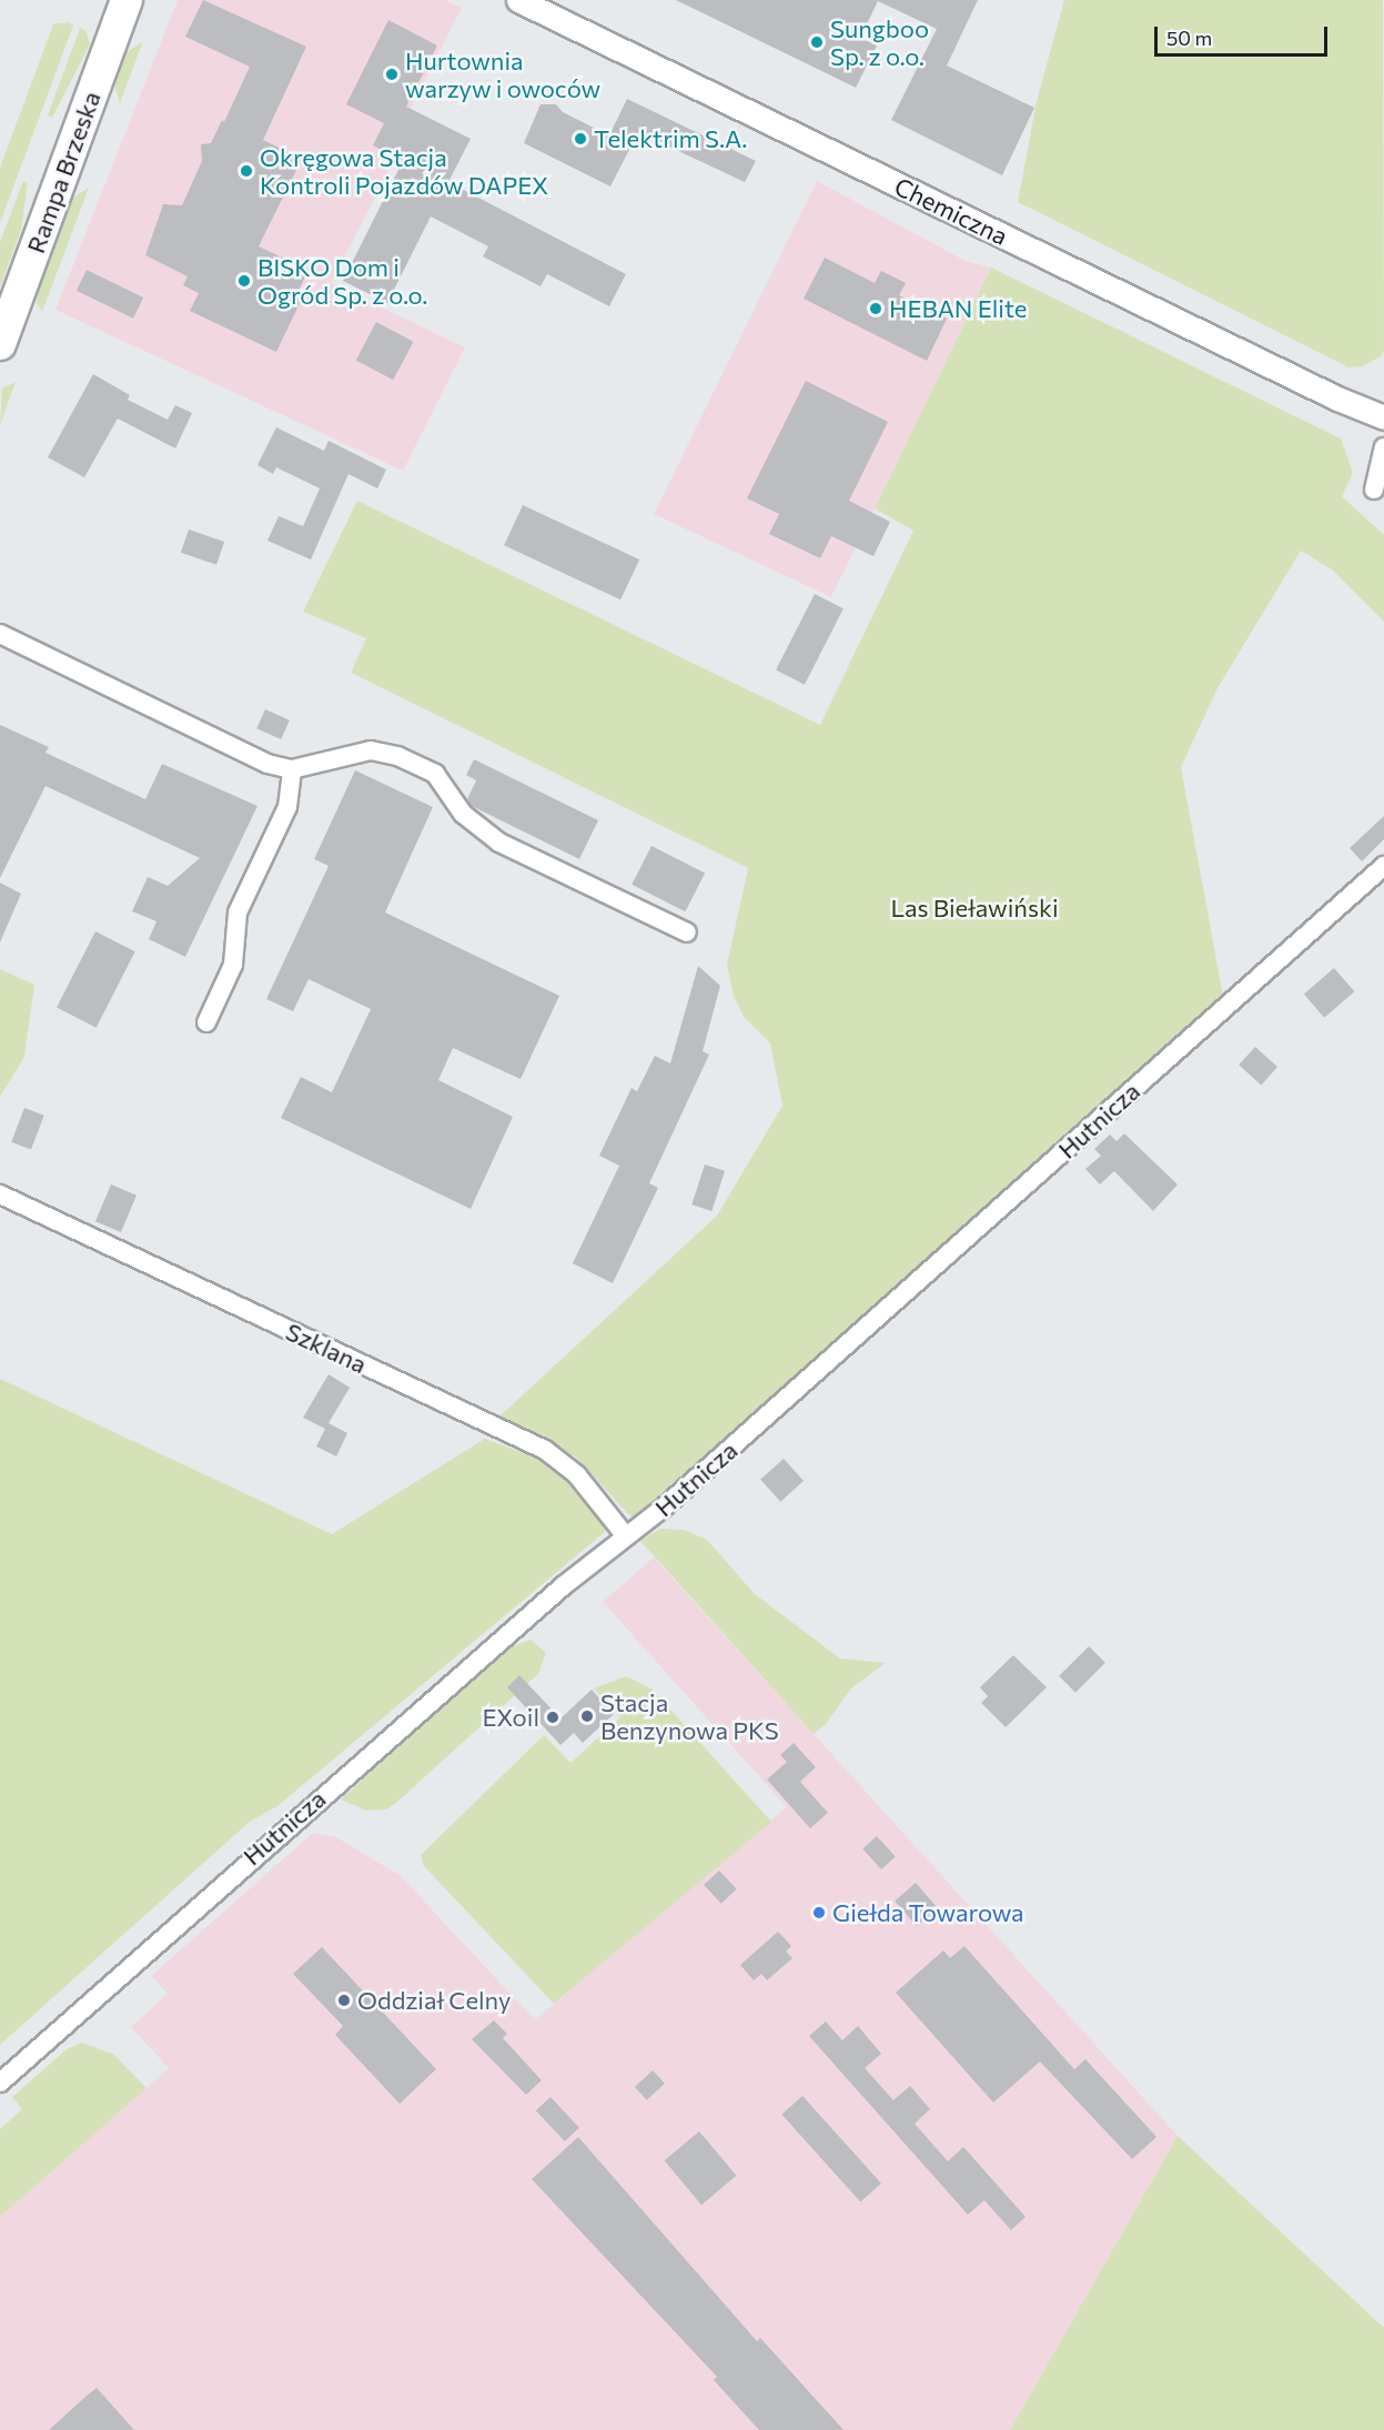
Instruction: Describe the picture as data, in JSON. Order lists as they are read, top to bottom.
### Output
{
  "streets": {
    "highway": ["Rampa Brzeska"],
    "street": ["Chemiczna", "Hutnicza", "Szklana"]
  },
  "crossings": [
    ["Hutnicza", "Szklana"]
  ],
  "parks": ["Las Bieławiński"],
  "places": [
    "Sungboo Sp. z o.o.",
    "Hurtownia warzyw i owoców",
    "Telektrim S.A.",
    "Okręgowa Stacja Kontroli Pojazdów DAPEX",
    "BISKO Dom i Ogród Sp. z o.o.",
    "HEBAN Elite",
    "Stacja Benzynowa PKS",
    "EXoil",
    "Giełda Towarowa",
    "Oddział Celny"
  ],
  "scale_bar": "50 m"
}
